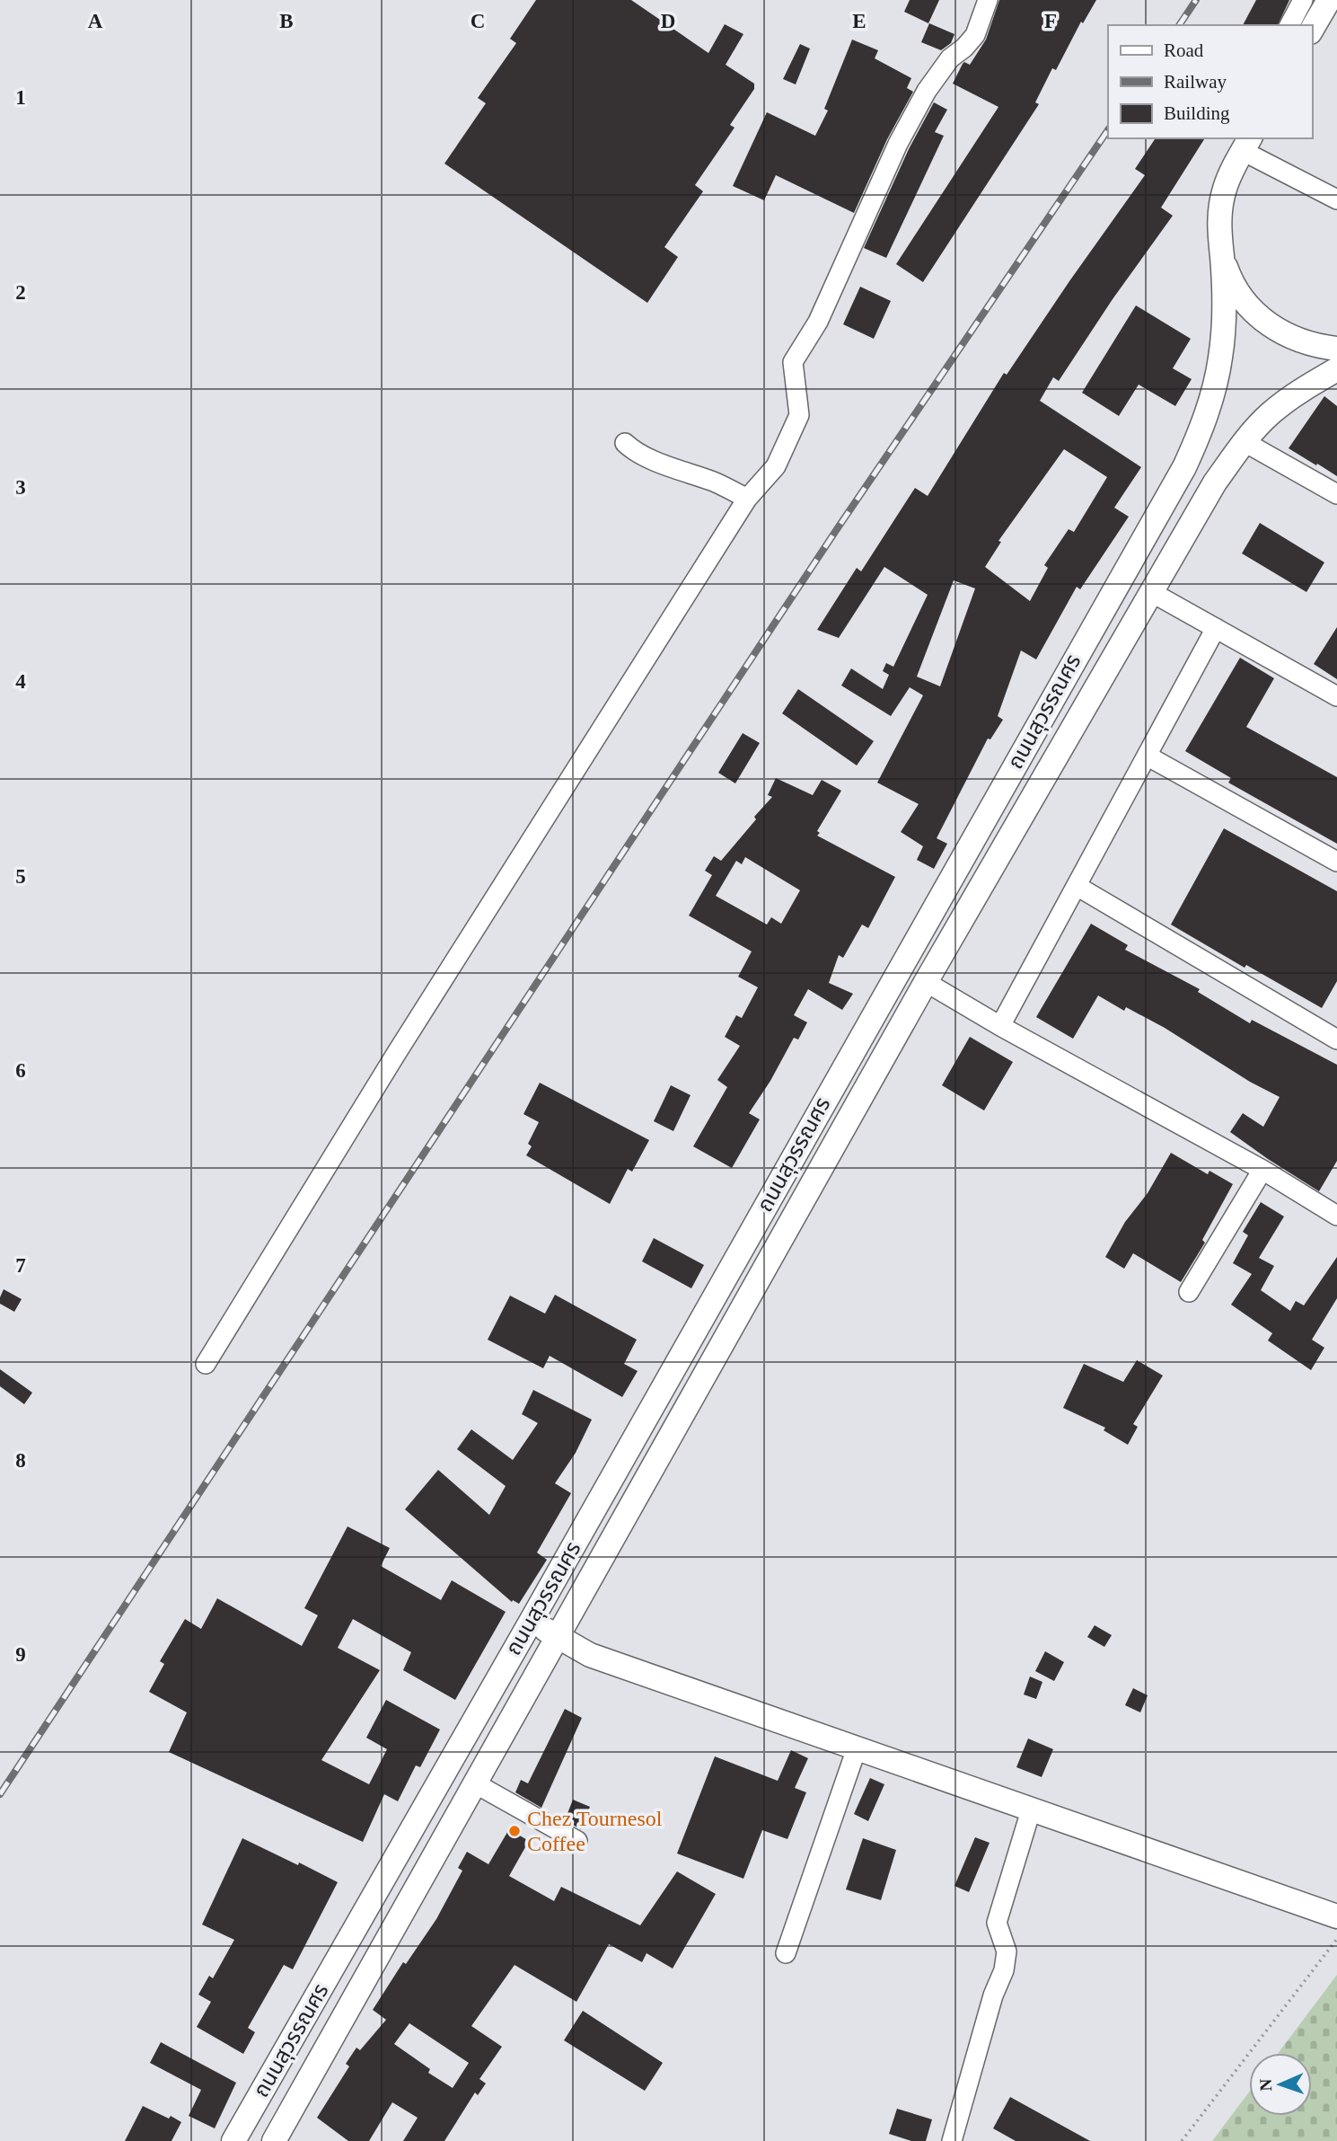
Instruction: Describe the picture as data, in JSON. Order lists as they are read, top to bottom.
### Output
{
  "streets": {
    "main road": ["ถนนสุวรรณศร"]
  },
  "places": ["Chez Tournesol Coffee"],
  "legend": ["Road", "Railway", "Building"],
  "north": "left",
  "grid": {
    "columns": [
      "A",
      "B",
      "C",
      "D",
      "E",
      "F"
    ],
    "rows": [
      "1",
      "2",
      "3",
      "4",
      "5",
      "6",
      "7",
      "8",
      "9"
    ]
  }
}
